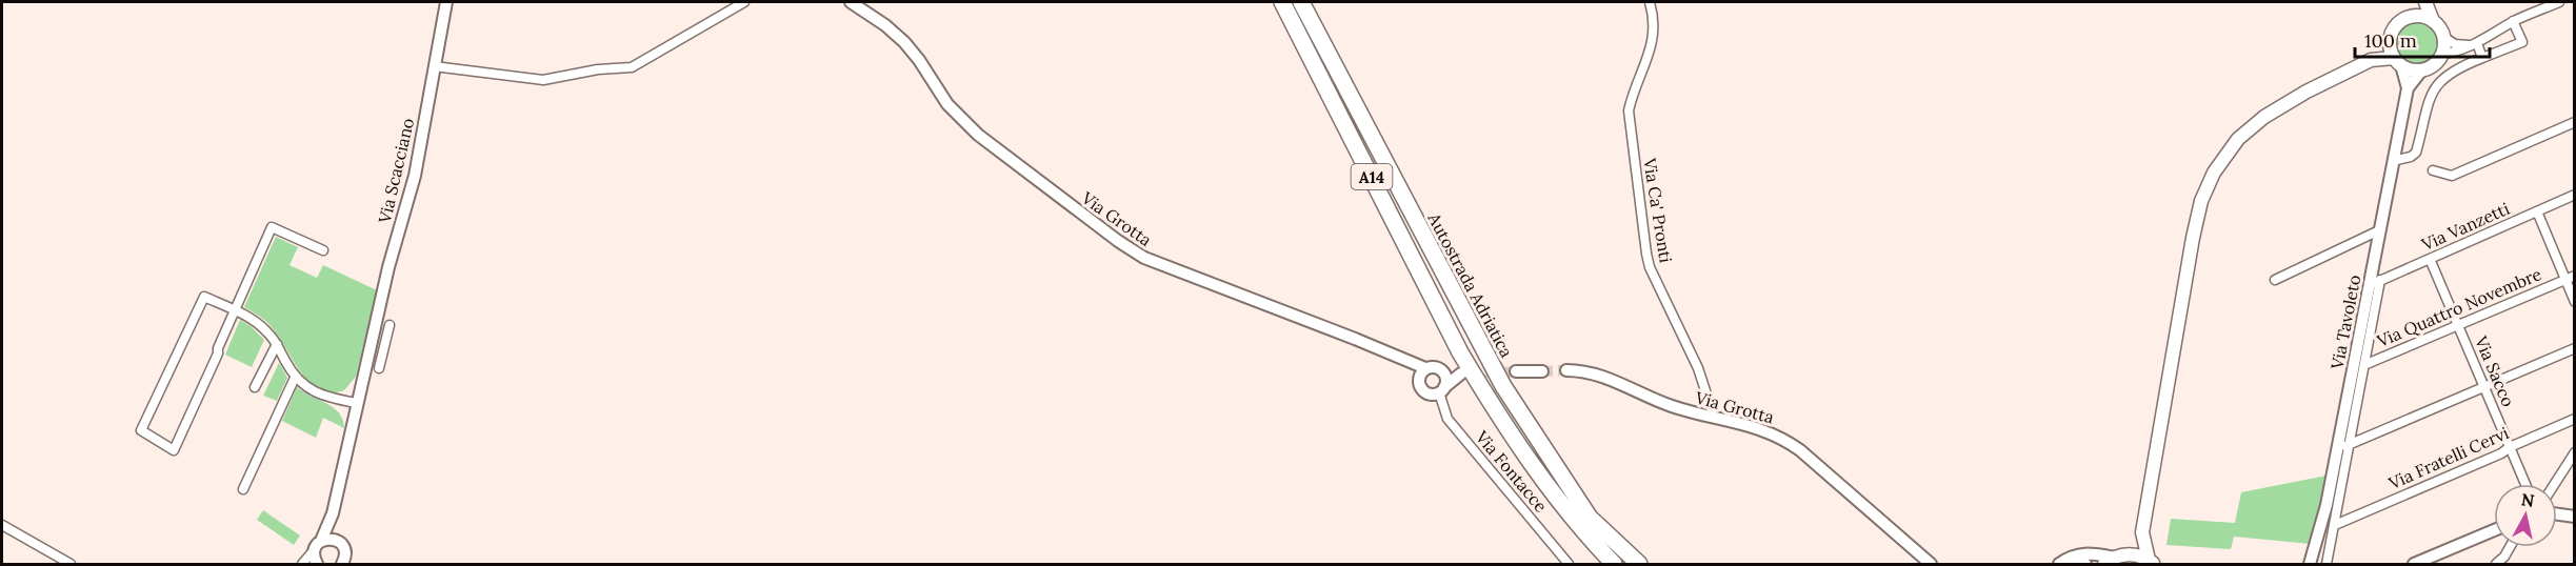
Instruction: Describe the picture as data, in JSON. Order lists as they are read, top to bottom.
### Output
{
  "streets": {
    "highway": ["A14", "Autostrada Adriatica"],
    "street": [
      "Via Scacciano",
      "Via Ca' Pronti",
      "Via Grotta",
      "Via Vanzetti",
      "Via Quattro Novembre",
      "Via Tavoleto",
      "Via Sacco",
      "Via Fratelli Cervi",
      "Via Fontacce"
    ]
  },
  "crossings": [
    ["Via Ca' Pronti", "Via Grotta"],
    ["Via Grotta", "Via Fontacce"],
    ["Via Vanzetti", "Via Quattro Novembre"],
    ["Via Vanzetti", "Via Tavoleto"],
    ["Via Vanzetti", "Via Sacco"],
    ["Via Quattro Novembre", "Via Tavoleto"],
    ["Via Quattro Novembre", "Via Sacco"],
    ["Via Tavoleto", "Via Fratelli Cervi"],
    ["Via Sacco", "Via Fratelli Cervi"]
  ],
  "scale_bar": "100 m",
  "north": "top"
}
